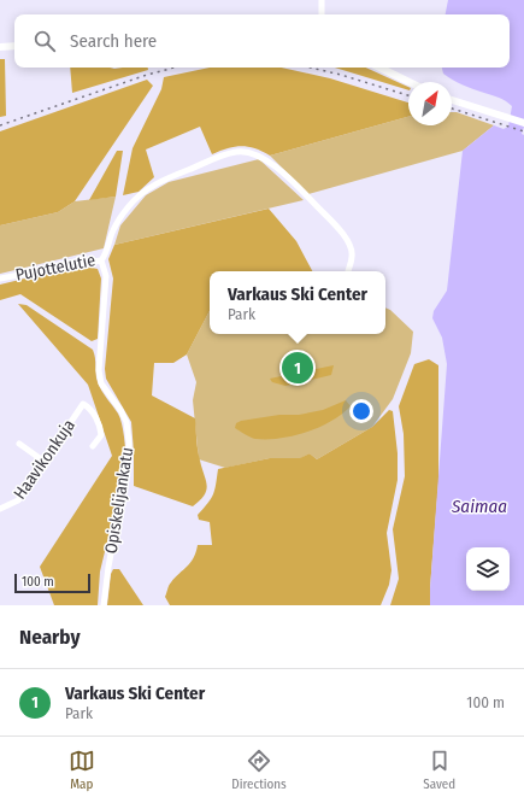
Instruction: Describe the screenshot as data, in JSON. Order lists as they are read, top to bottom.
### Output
{
  "streets": {
    "street": ["Pujottelutie", "Haavikonkuja", "Opiskelijankatu"]
  },
  "crossings": [
    ["Pujottelutie", "Opiskelijankatu"]
  ],
  "water": ["Saimaa"],
  "scale_bar": "100 m",
  "north": "top right",
  "page": {
    "search": "Search here",
    "popup": ["Varkaus Ski Center", "Park"],
    "pins": "1",
    "scale": "100 m",
    "heading": "Nearby",
    "list": [
      {
        "mark": "1",
        "name": "Varkaus Ski Center",
        "note": "Park",
        "value": "100 m"
      }
    ],
    "nav": ["Map", "Directions", "Saved"]
  }
}
